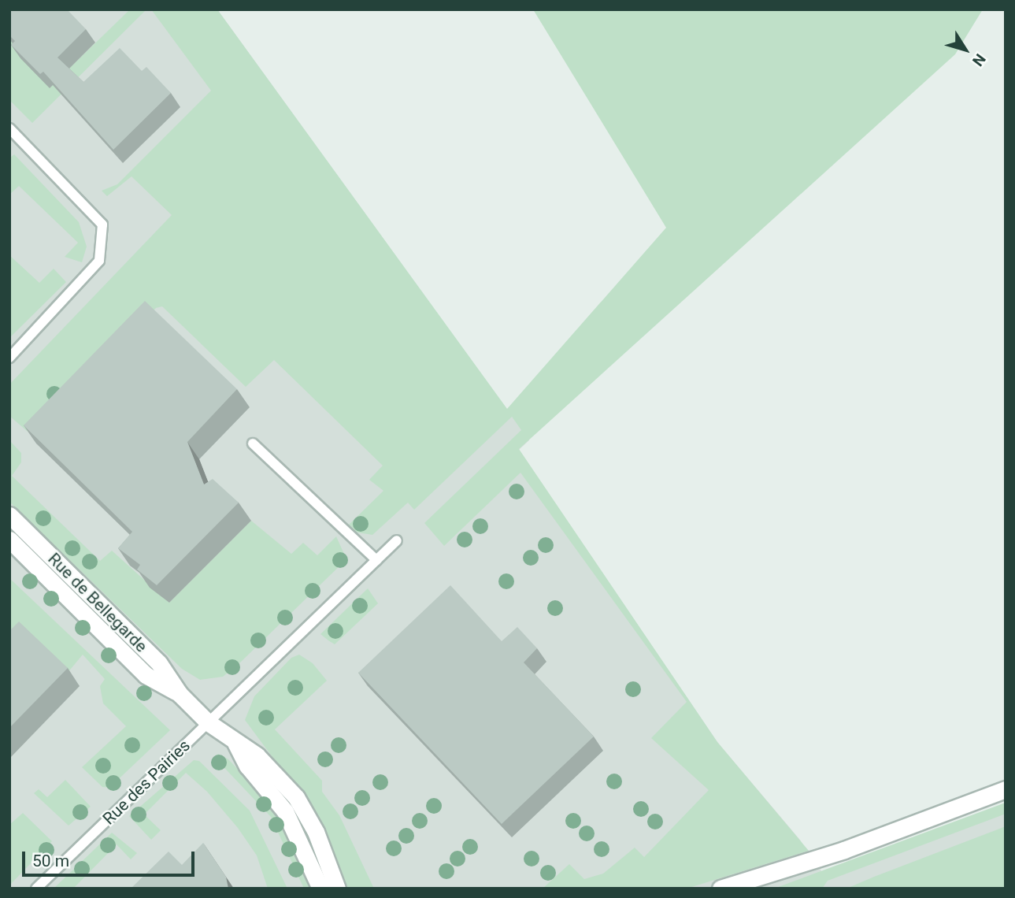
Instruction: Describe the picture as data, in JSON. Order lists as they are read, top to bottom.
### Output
{
  "streets": {
    "street": ["Rue de Bellegarde"],
    "lane": ["Rue des Pairies"]
  },
  "crossings": [
    ["Rue de Bellegarde", "Rue des Pairies"]
  ],
  "scale_bar": "50 m",
  "north": "bottom right"
}
